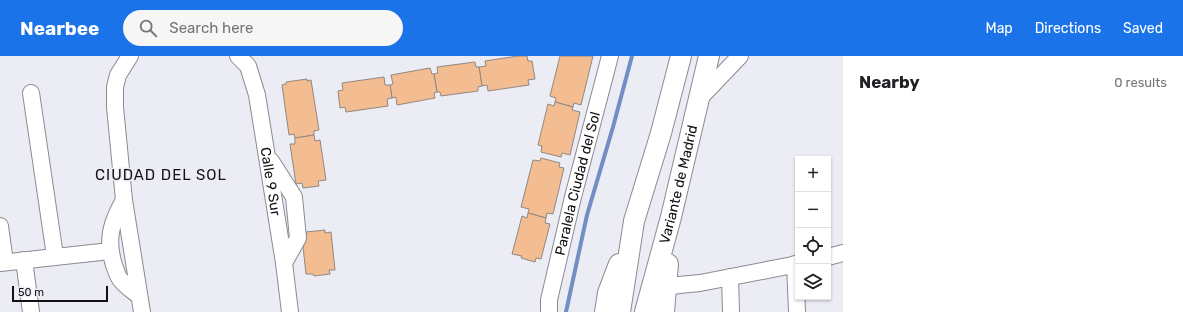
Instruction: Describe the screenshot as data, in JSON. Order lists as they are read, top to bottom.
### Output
{
  "streets": {
    "main road": ["Variante de Madrid"],
    "street": ["Calle 9 Sur", "Paralela Ciudad del Sol"]
  },
  "districts": ["CIUDAD DEL SOL"],
  "scale_bar": "50 m",
  "page": {
    "header": "Nearbee",
    "search": "Search here",
    "nav": ["Map", "Directions", "Saved"],
    "heading": ["Nearby", "0 results"],
    "map_buttons": ["+", "−"],
    "scale": "50 m"
  }
}
